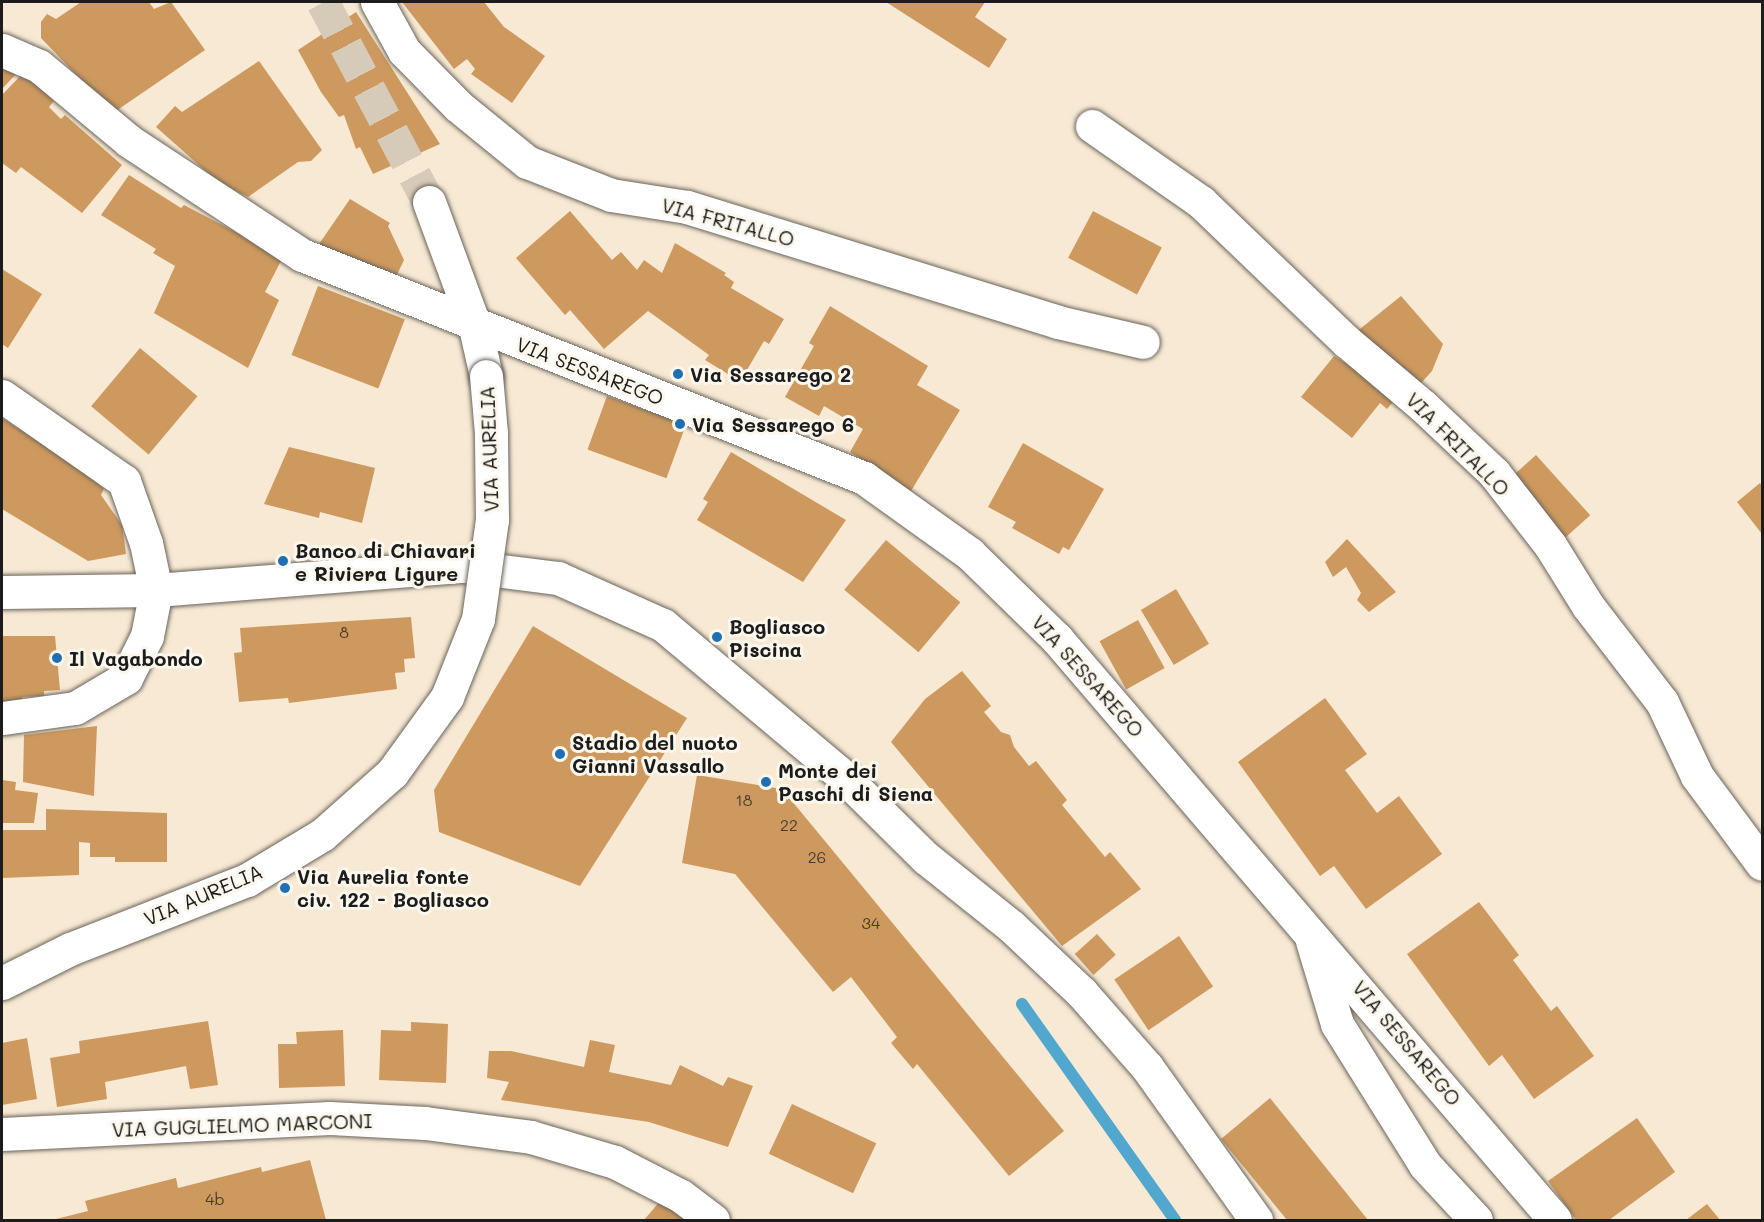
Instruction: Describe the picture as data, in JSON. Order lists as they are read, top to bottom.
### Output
{
  "streets": {
    "street": [
      "VIA FRITALLO",
      "VIA SESSAREGO",
      "VIA AURELIA",
      "VIA GUGLIELMO MARCONI"
    ]
  },
  "crossings": [
    ["VIA SESSAREGO", "VIA AURELIA"]
  ],
  "places": [
    "Via Sessarego 2",
    "Via Sessarego 6",
    "Banco di Chiavari e Riviera Ligure",
    "Bogliasco Piscina",
    "Il Vagabondo",
    "Stadio del nuoto Gianni Vassallo",
    "Monte dei Paschi di Siena",
    "Via Aurelia fonte civ. 122 - Bogliasco"
  ],
  "house_numbers": [
    "8",
    "18",
    "22",
    "26",
    "34",
    "4b"
  ]
}
